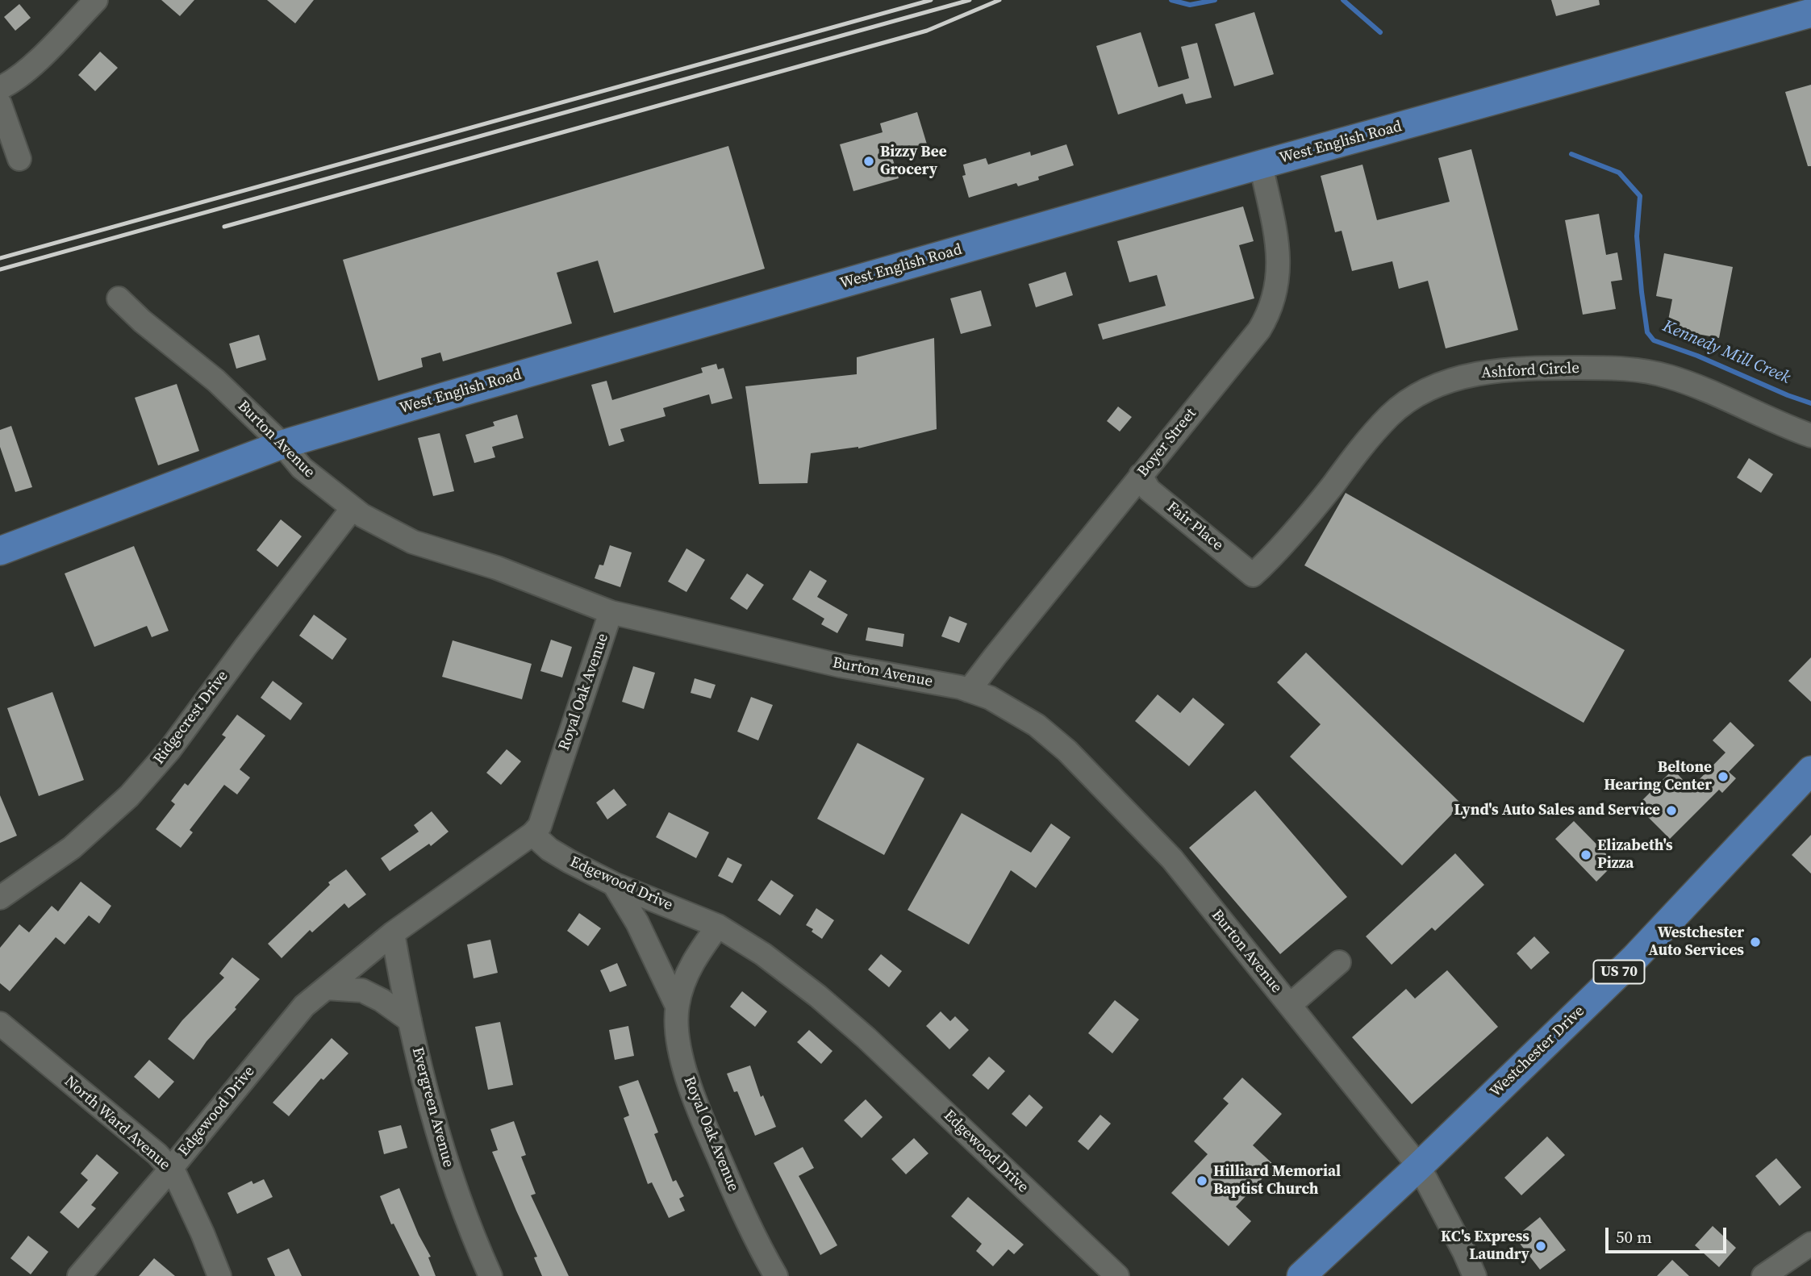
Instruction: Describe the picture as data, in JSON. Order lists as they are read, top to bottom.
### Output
{
  "streets": {
    "main road": ["West English Road", "US 70", "Westchester Drive"],
    "street": [
      "Ashford Circle",
      "Burton Avenue",
      "Boyer Street",
      "Fair Place",
      "Royal Oak Avenue",
      "Ridgecrest Drive",
      "Edgewood Drive",
      "Evergreen Avenue",
      "North Ward Avenue"
    ]
  },
  "crossings": [
    ["West English Road", "Burton Avenue"],
    ["West English Road", "Boyer Street"],
    ["Ashford Circle", "Fair Place"],
    ["Burton Avenue", "Boyer Street"],
    ["Burton Avenue", "Royal Oak Avenue"],
    ["Burton Avenue", "Ridgecrest Drive"],
    ["Burton Avenue", "Westchester Drive"],
    ["Boyer Street", "Fair Place"],
    ["Royal Oak Avenue", "Edgewood Drive"],
    ["Edgewood Drive", "Evergreen Avenue"],
    ["Edgewood Drive", "North Ward Avenue"]
  ],
  "water": ["Kennedy Mill Creek"],
  "places": [
    "Bizzy Bee Grocery",
    "Beltone Hearing Center",
    "Lynd's Auto Sales and Service",
    "Elizabeth's Pizza",
    "Westchester Auto Services",
    "Hilliard Memorial Baptist Church",
    "KC's Express Laundry"
  ],
  "scale_bar": "50 m"
}
